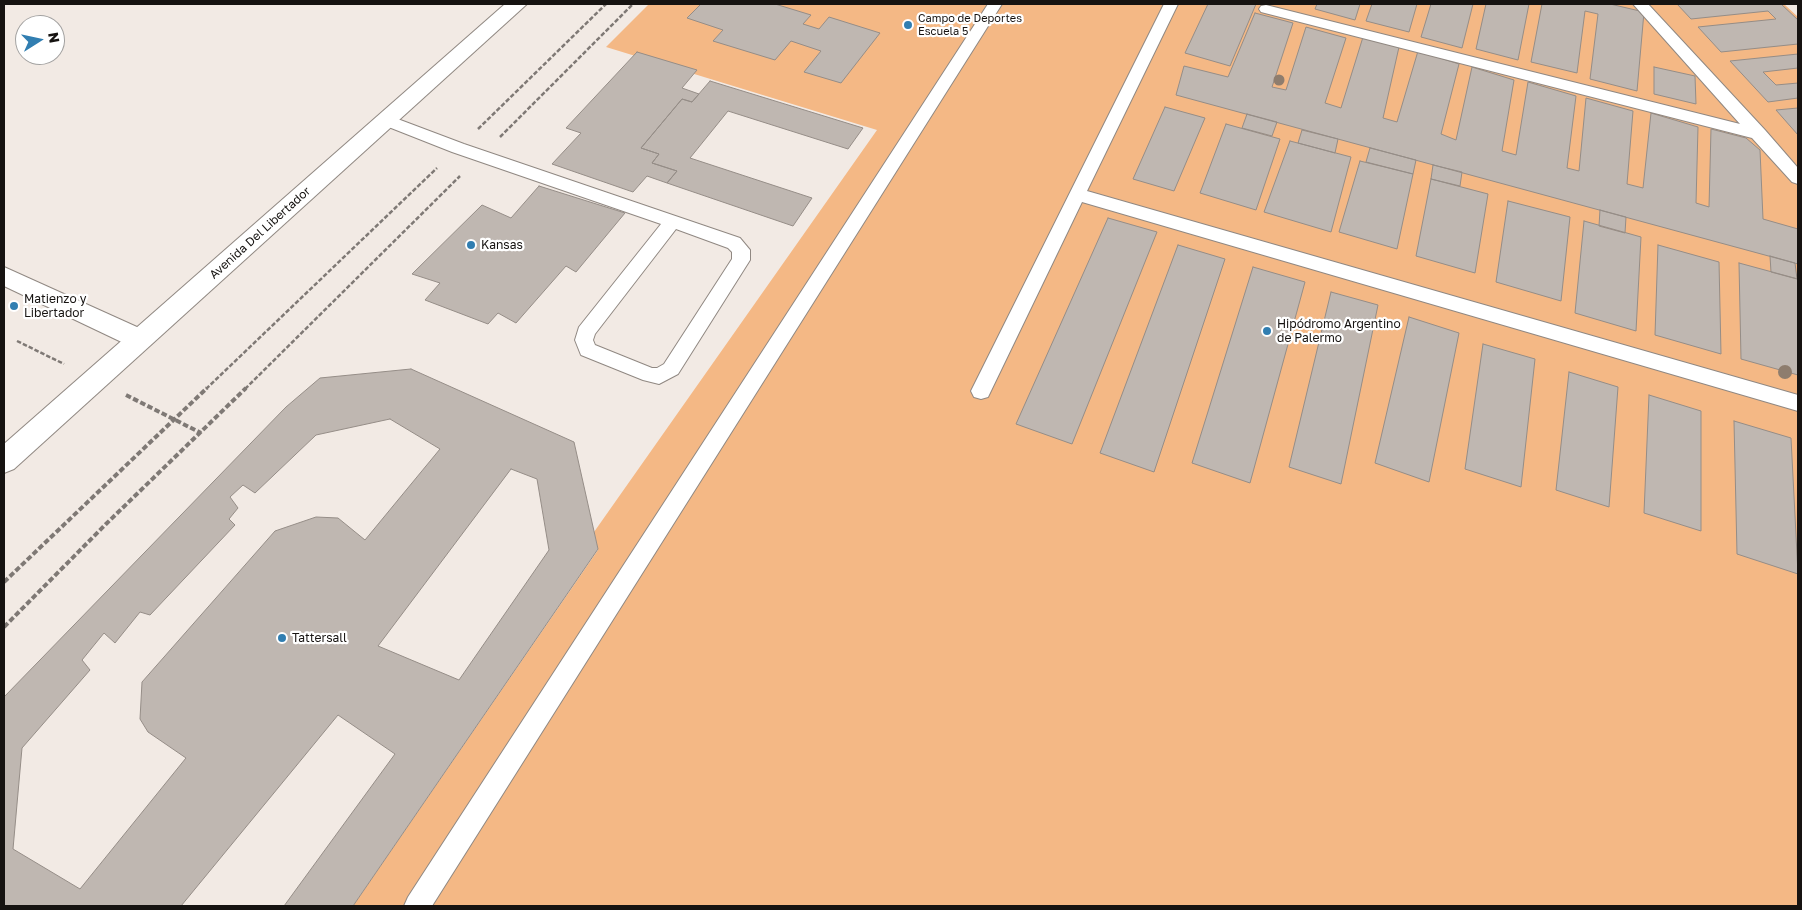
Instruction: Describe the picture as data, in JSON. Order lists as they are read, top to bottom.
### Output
{
  "streets": {
    "main road": ["Avenida Del Libertador"]
  },
  "places": [
    "Campo de Deportes Escuela 5",
    "Kansas",
    "Matienzo y Libertador",
    "Hipódromo Argentino de Palermo",
    "Tattersall"
  ],
  "north": "right"
}
